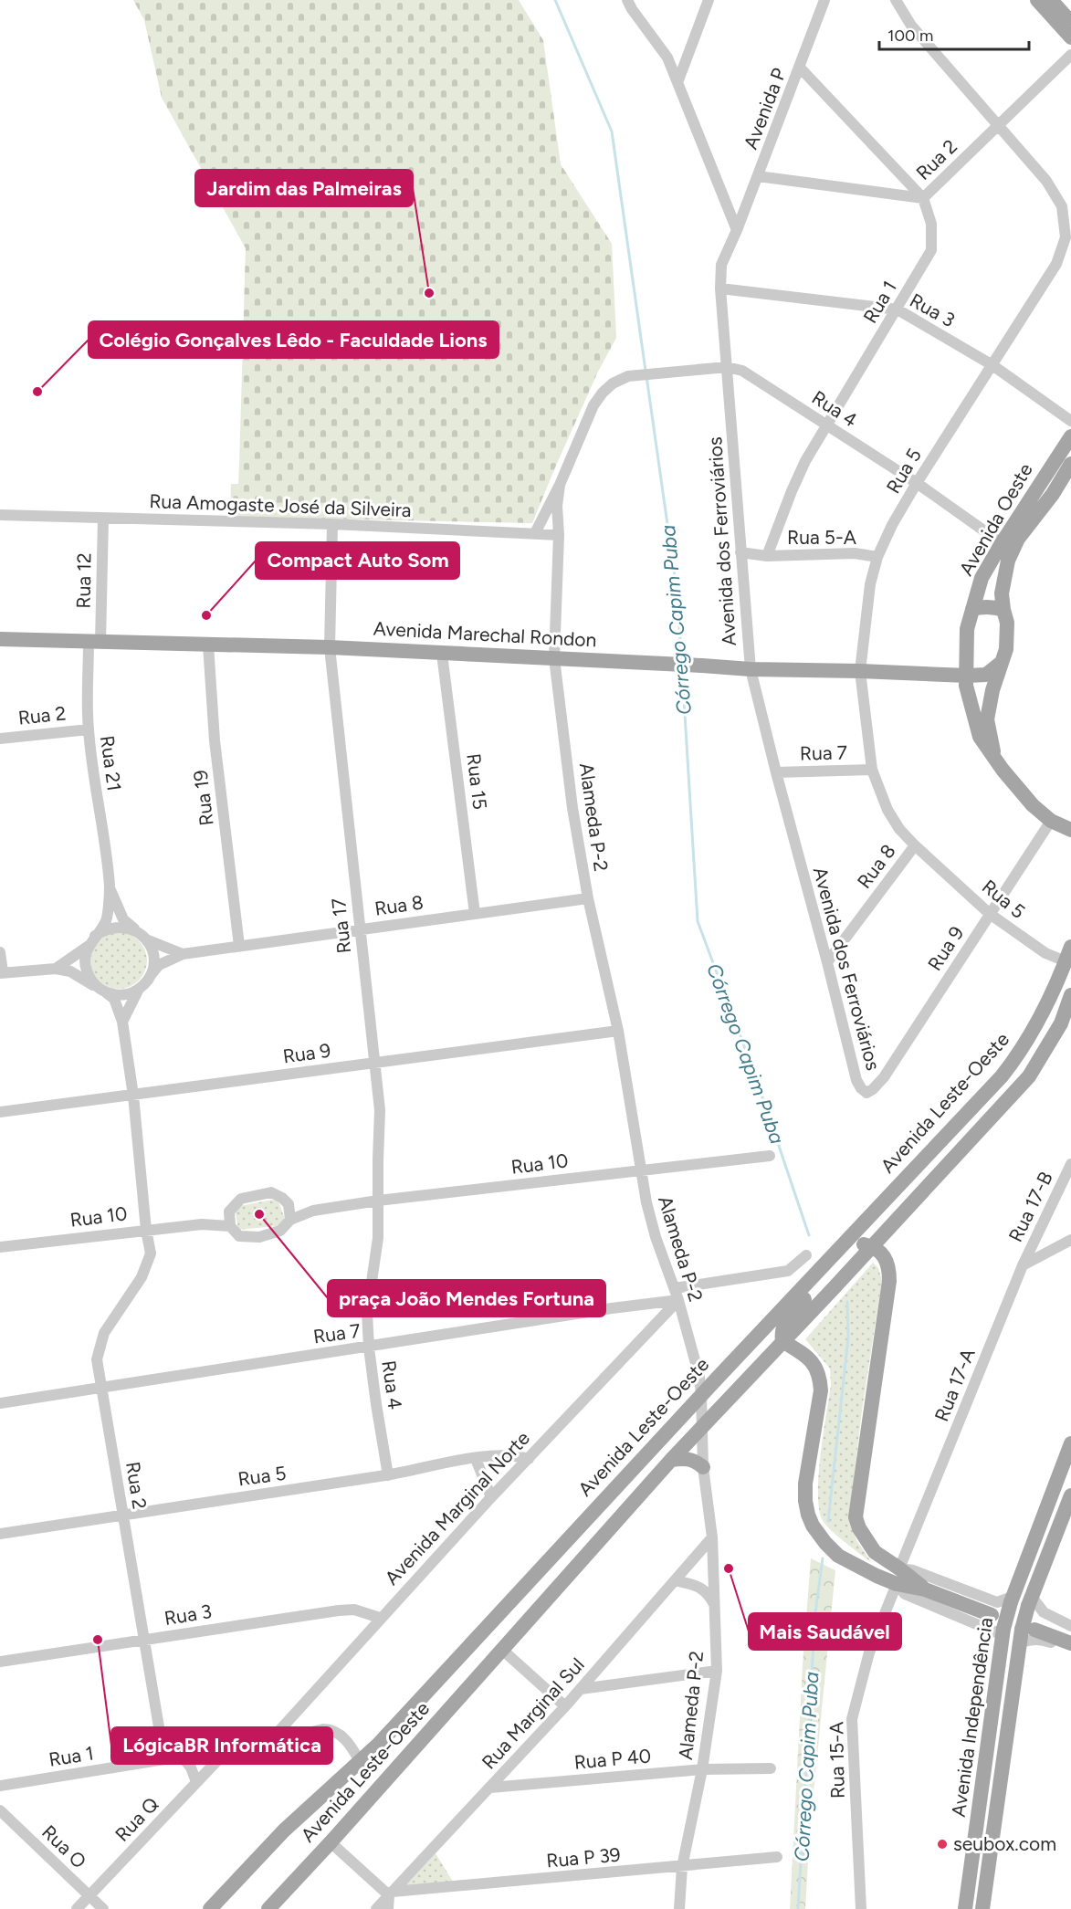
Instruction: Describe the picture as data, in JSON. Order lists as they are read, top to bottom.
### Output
{
  "streets": {
    "main road": [
      "Avenida Oeste",
      "Avenida Marechal Rondon",
      "Avenida Leste-Oeste",
      "Avenida Independência"
    ],
    "street": [
      "Avenida P",
      "Rua 2",
      "Rua 1",
      "Rua 3",
      "Rua 4",
      "Rua 5",
      "Rua Amogaste José da Silveira",
      "Rua 5-A",
      "Avenida dos Ferroviários",
      "Rua 12",
      "Rua 7",
      "Rua 21",
      "Rua 15",
      "Rua 19",
      "Alameda P-2",
      "Rua 8",
      "Rua 17",
      "Rua 9",
      "Rua 10",
      "Rua 17-B",
      "Rua 17-A",
      "Avenida Marginal Norte",
      "Rua Marginal Sul",
      "Rua P 40",
      "Rua 15-A",
      "Rua Q",
      "Rua O",
      "Rua P 39"
    ]
  },
  "crossings": [
    ["Avenida P", "Rua 2"],
    ["Avenida P", "Rua 1"],
    ["Avenida P", "Avenida dos Ferroviários"],
    ["Rua 2", "Rua 1"],
    ["Rua 2", "Rua 3"],
    ["Rua 2", "Rua 5"],
    ["Rua 2", "Rua 7"],
    ["Rua 2", "Rua 21"],
    ["Rua 2", "Rua 10"],
    ["Rua 1", "Rua 3"],
    ["Rua 1", "Rua 4"],
    ["Rua 1", "Rua 5-A"],
    ["Rua 1", "Avenida Leste-Oeste"],
    ["Rua 1", "Avenida Marginal Norte"],
    ["Rua 1", "Rua Q"],
    ["Rua 3", "Rua 5"],
    ["Rua 3", "Avenida dos Ferroviários"],
    ["Rua 3", "Avenida Marginal Norte"],
    ["Rua 4", "Rua 5"],
    ["Rua 4", "Avenida Oeste"],
    ["Rua 4", "Avenida dos Ferroviários"],
    ["Rua 4", "Rua 7"],
    ["Rua 4", "Alameda P-2"],
    ["Rua 4", "Rua 17"],
    ["Rua 4", "Rua 10"],
    ["Rua 5", "Rua 5-A"],
    ["Rua 5", "Avenida Marechal Rondon"],
    ["Rua 5", "Rua 7"],
    ["Rua 5", "Rua 8"],
    ["Rua 5", "Rua 9"],
    ["Rua 5", "Avenida Leste-Oeste"],
    ["Rua 5", "Avenida Marginal Norte"],
    ["Rua Amogaste José da Silveira", "Rua 12"],
    ["Rua Amogaste José da Silveira", "Alameda P-2"],
    ["Rua Amogaste José da Silveira", "Rua 17"],
    ["Avenida Oeste", "Avenida Marechal Rondon"],
    ["Avenida Oeste", "Rua 9"],
    ["Avenida dos Ferroviários", "Avenida Marechal Rondon"],
    ["Avenida dos Ferroviários", "Rua 7"],
    ["Avenida dos Ferroviários", "Rua 8"],
    ["Avenida dos Ferroviários", "Rua 9"],
    ["Rua 12", "Avenida Marechal Rondon"],
    ["Rua 12", "Rua 21"],
    ["Avenida Marechal Rondon", "Rua 21"],
    ["Avenida Marechal Rondon", "Rua 15"],
    ["Avenida Marechal Rondon", "Rua 19"],
    ["Avenida Marechal Rondon", "Alameda P-2"],
    ["Avenida Marechal Rondon", "Rua 17"],
    ["Rua 7", "Alameda P-2"],
    ["Rua 7", "Avenida Marginal Norte"],
    ["Rua 21", "Rua 8"],
    ["Rua 15", "Rua 8"],
    ["Rua 19", "Rua 8"],
    ["Alameda P-2", "Rua 8"],
    ["Alameda P-2", "Rua 9"],
    ["Alameda P-2", "Avenida Leste-Oeste"],
    ["Alameda P-2", "Rua 10"],
    ["Alameda P-2", "Avenida Marginal Norte"],
    ["Alameda P-2", "Rua Marginal Sul"],
    ["Alameda P-2", "Rua P 40"],
    ["Alameda P-2", "Rua P 39"],
    ["Rua 8", "Rua 17"],
    ["Rua 17", "Rua 9"],
    ["Rua 17", "Rua 10"],
    ["Rua 17-B", "Rua 17-A"],
    ["Rua Marginal Sul", "Rua P 40"],
    ["Rua Marginal Sul", "Rua P 39"],
    ["Rua Q", "Rua O"]
  ],
  "water": ["Córrego Capim Puba"],
  "places": [
    "Jardim das Palmeiras",
    "Colégio Gonçalves Lêdo - Faculdade Lions",
    "Compact Auto Som",
    "praça João Mendes Fortuna",
    "Mais Saudável",
    "LógicaBR Informática",
    "seubox.com"
  ],
  "scale_bar": "100 m"
}
